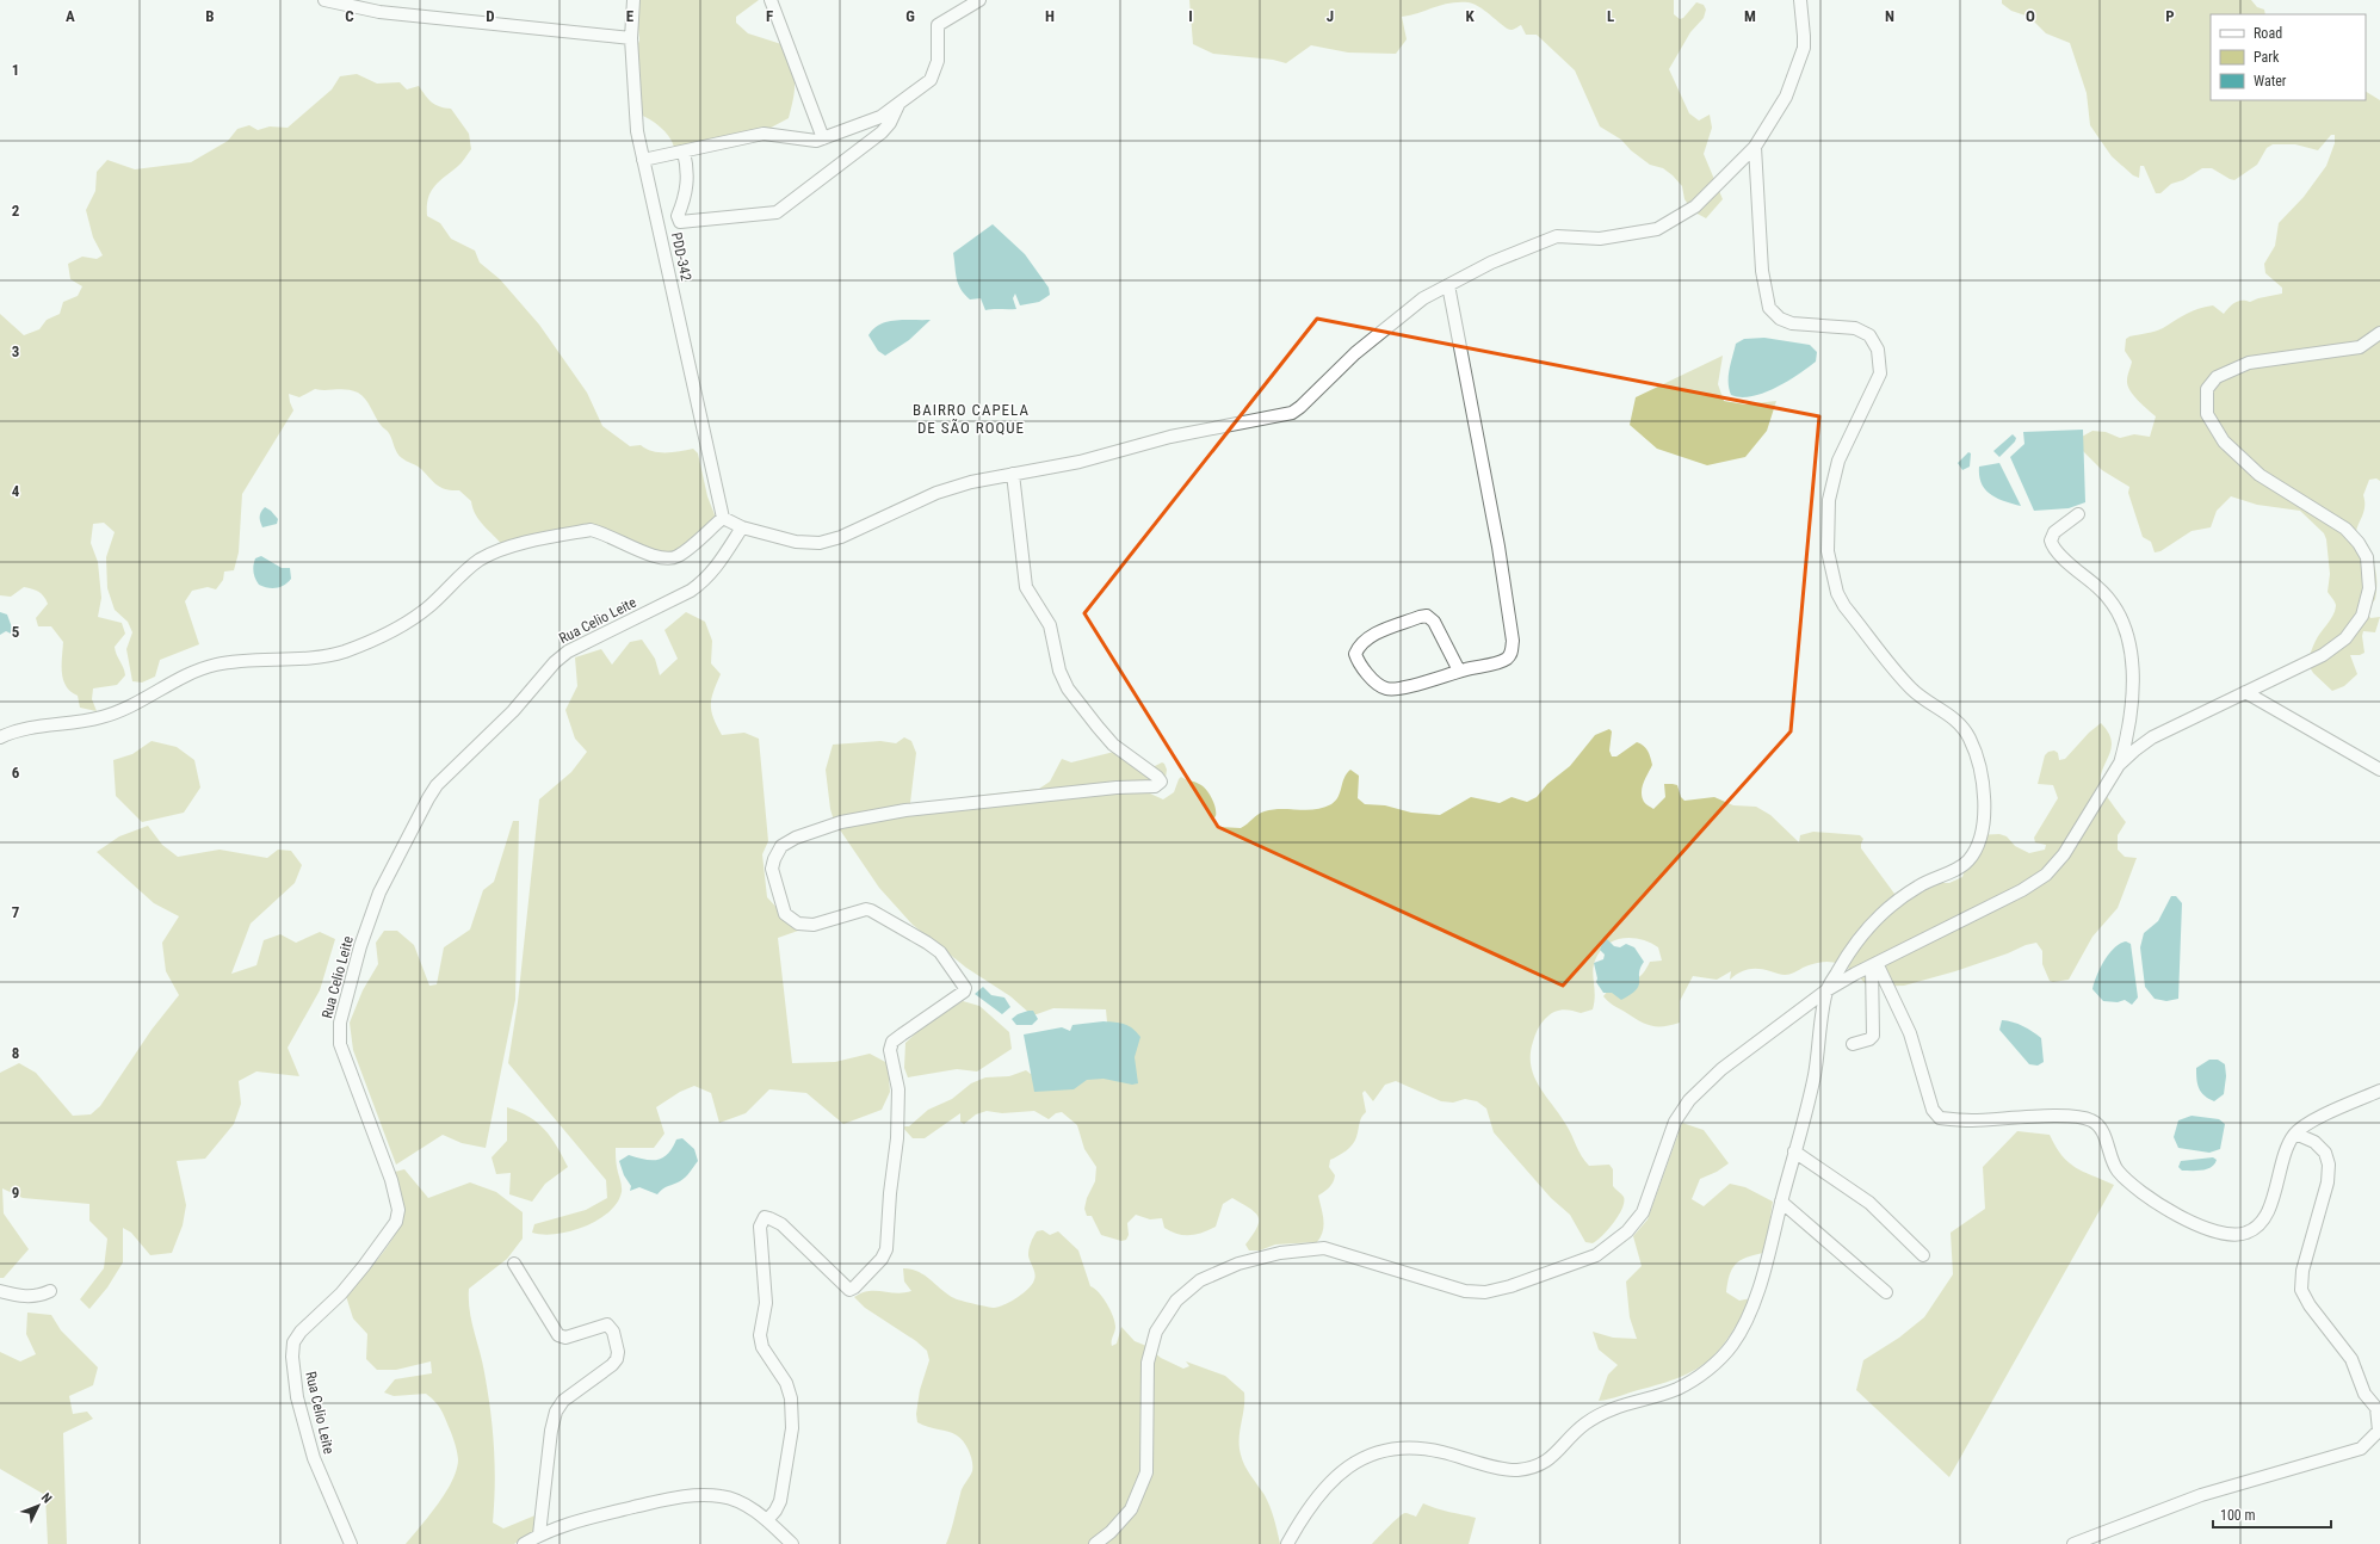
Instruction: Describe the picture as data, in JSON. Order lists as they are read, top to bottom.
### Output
{
  "streets": {
    "street": ["PDD-342", "Rua Celio Leite"]
  },
  "districts": ["BAIRRO CAPELA DE SÃO ROQUE"],
  "legend": ["Road", "Park", "Water"],
  "scale_bar": "100 m",
  "north": "top right",
  "grid": {
    "columns": [
      "A",
      "B",
      "C",
      "D",
      "E",
      "F",
      "G",
      "H",
      "I",
      "J",
      "K",
      "L",
      "M",
      "N",
      "O",
      "P"
    ],
    "rows": [
      "1",
      "2",
      "3",
      "4",
      "5",
      "6",
      "7",
      "8",
      "9"
    ]
  }
}
